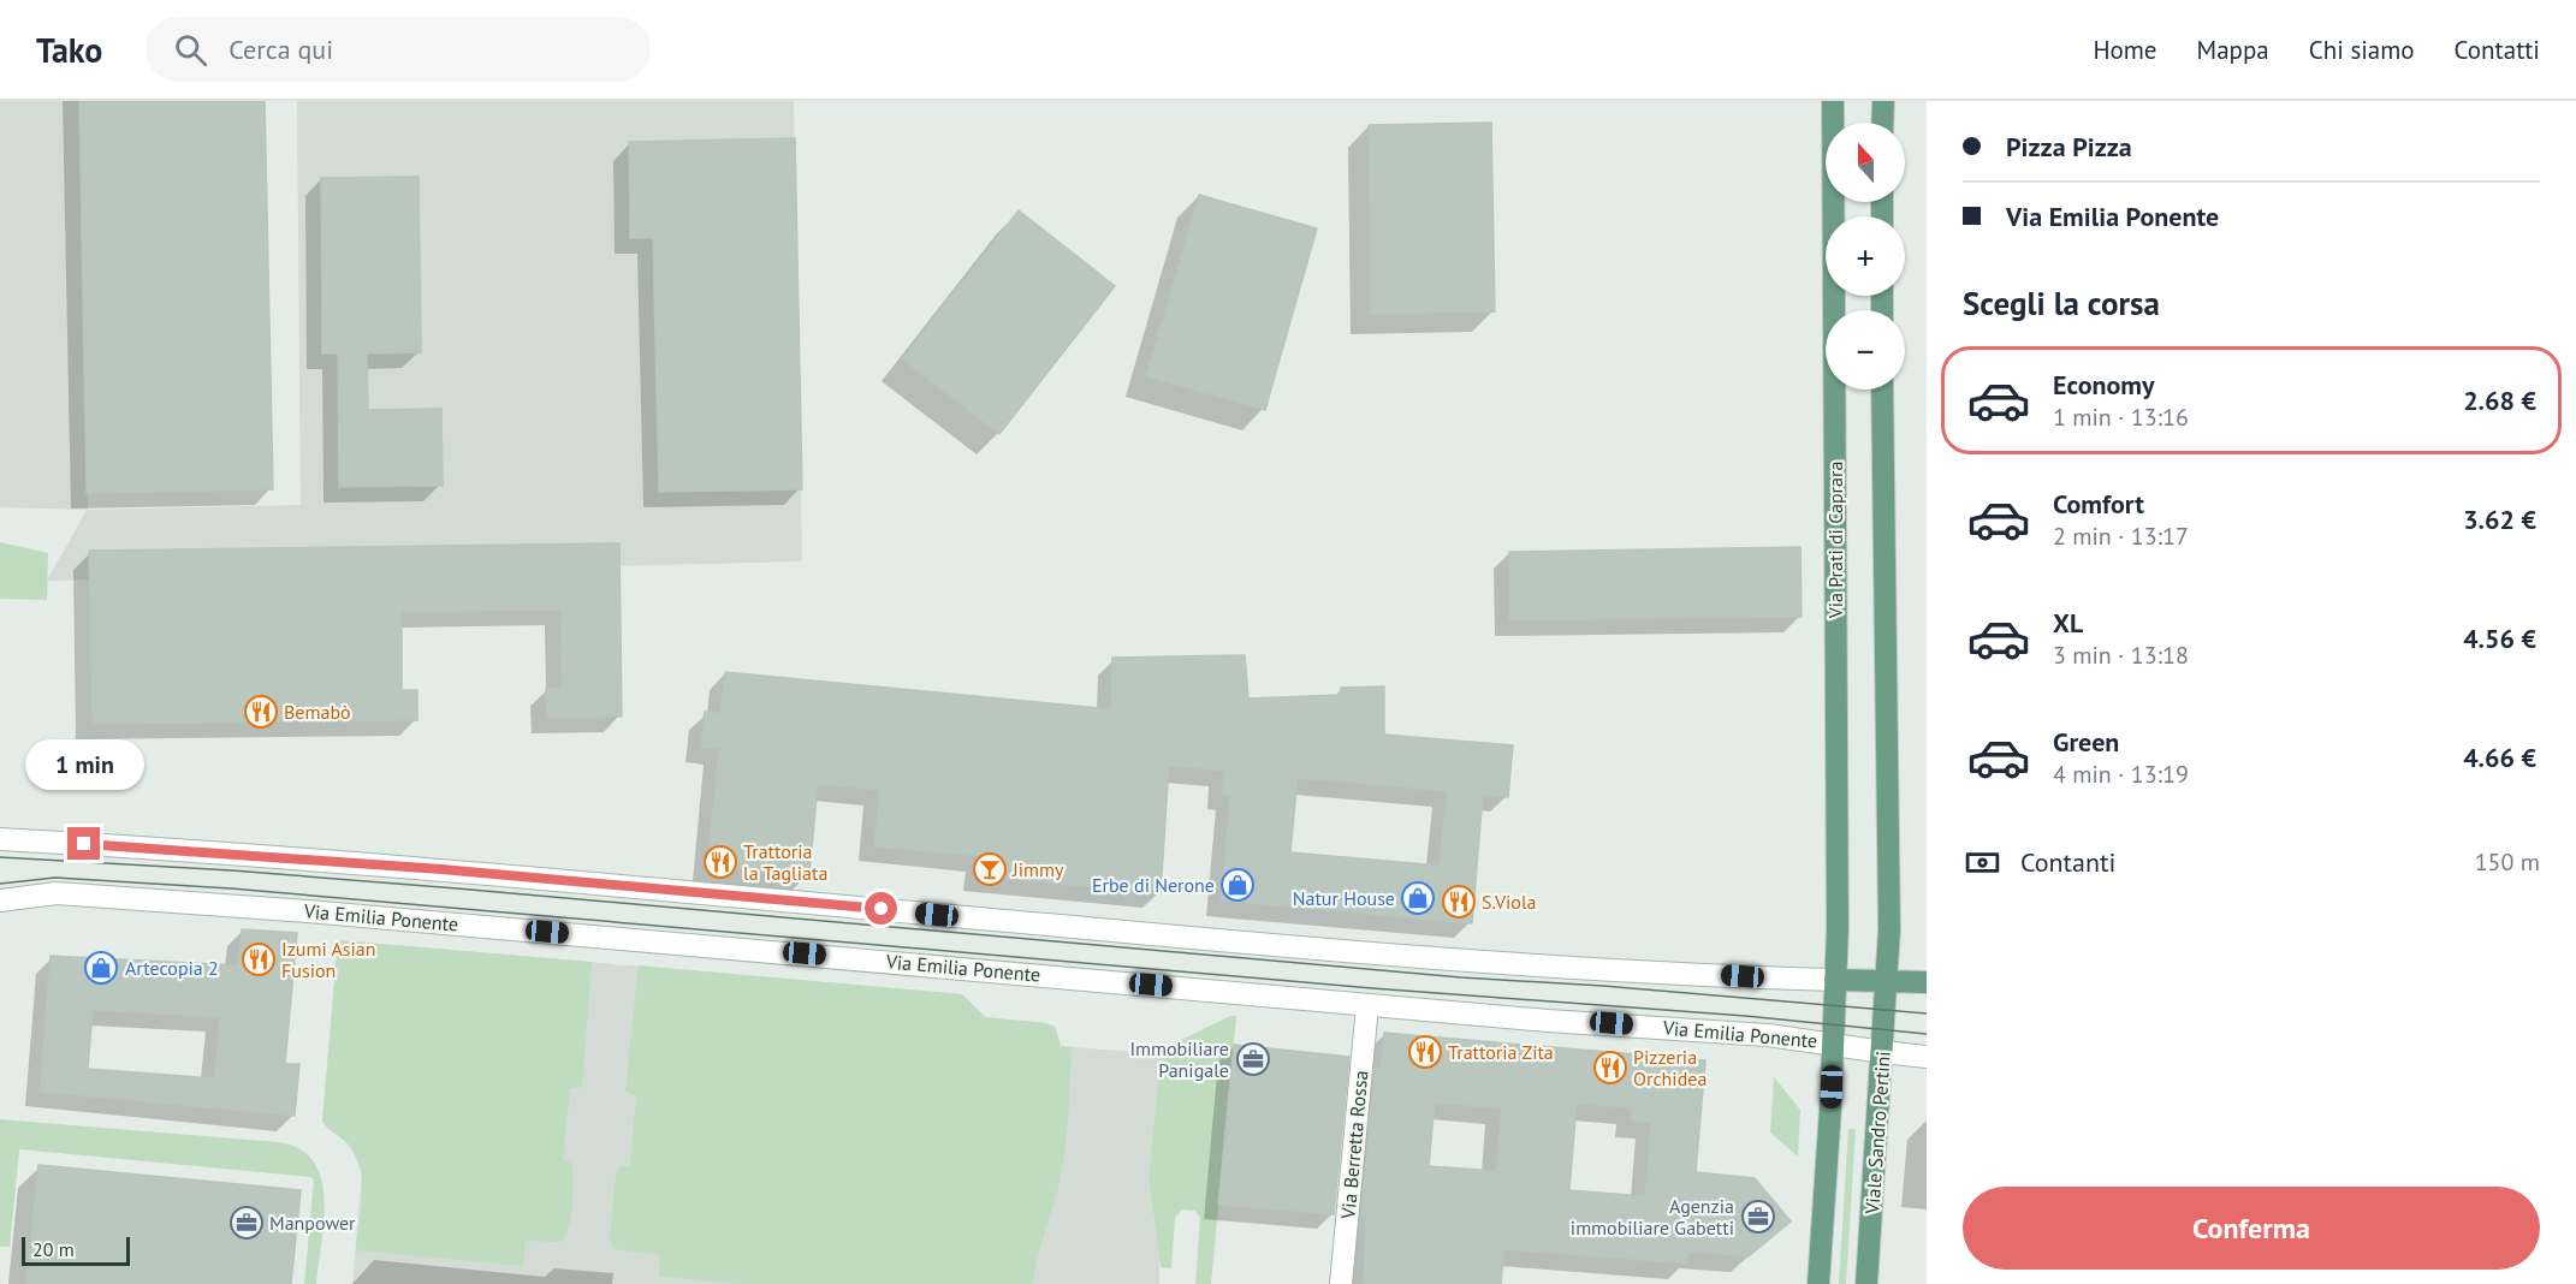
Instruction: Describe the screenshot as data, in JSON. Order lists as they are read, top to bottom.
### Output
{
  "streets": {
    "main road": [
      "Via Prati di Caprara",
      "Via Emilia Ponente",
      "Viale Sandro Pertini",
      "Via Berretta Rossa"
    ]
  },
  "crossings": [
    ["Via Emilia Ponente", "Viale Sandro Pertini"],
    ["Via Emilia Ponente", "Via Berretta Rossa"]
  ],
  "places": {
    "restaurant": [
      "Bemabò",
      "Trattoria la Tagliata",
      "S.Viola",
      "Izumi Asian Fusion",
      "Trattoria Zita",
      "Pizzeria Orchidea"
    ],
    "bar": ["Jimmy"],
    "shop": ["Erbe di Nerone", "Natur House", "Artecopia 2"],
    "office": ["Immobiliare Panigale", "Agenzia immobiliare Gabetti", "Manpower"]
  },
  "scale_bar": "20 m",
  "north": "top",
  "page": {
    "header": "Tako",
    "search": "Cerca qui",
    "nav": [
      "Home",
      "Mappa",
      "Chi siamo",
      "Contatti"
    ],
    "banner": ["Pizza Pizza", "Via Emilia Ponente"],
    "map_buttons": ["+", "−"],
    "heading": "Scegli la corsa",
    "list": [
      {
        "name": "Economy",
        "note": "1 min · 13:16",
        "value": "2.68 €"
      },
      {
        "name": "Comfort",
        "note": "2 min · 13:17",
        "value": "3.62 €"
      },
      {
        "name": "XL",
        "note": "3 min · 13:18",
        "value": "4.56 €"
      },
      {
        "name": "Green",
        "note": "4 min · 13:19",
        "value": "4.66 €"
      }
    ],
    "bubble": "1 min",
    "pay": ["Contanti", "150 m"],
    "buttons": "Conferma",
    "scale": "20 m"
  }
}
